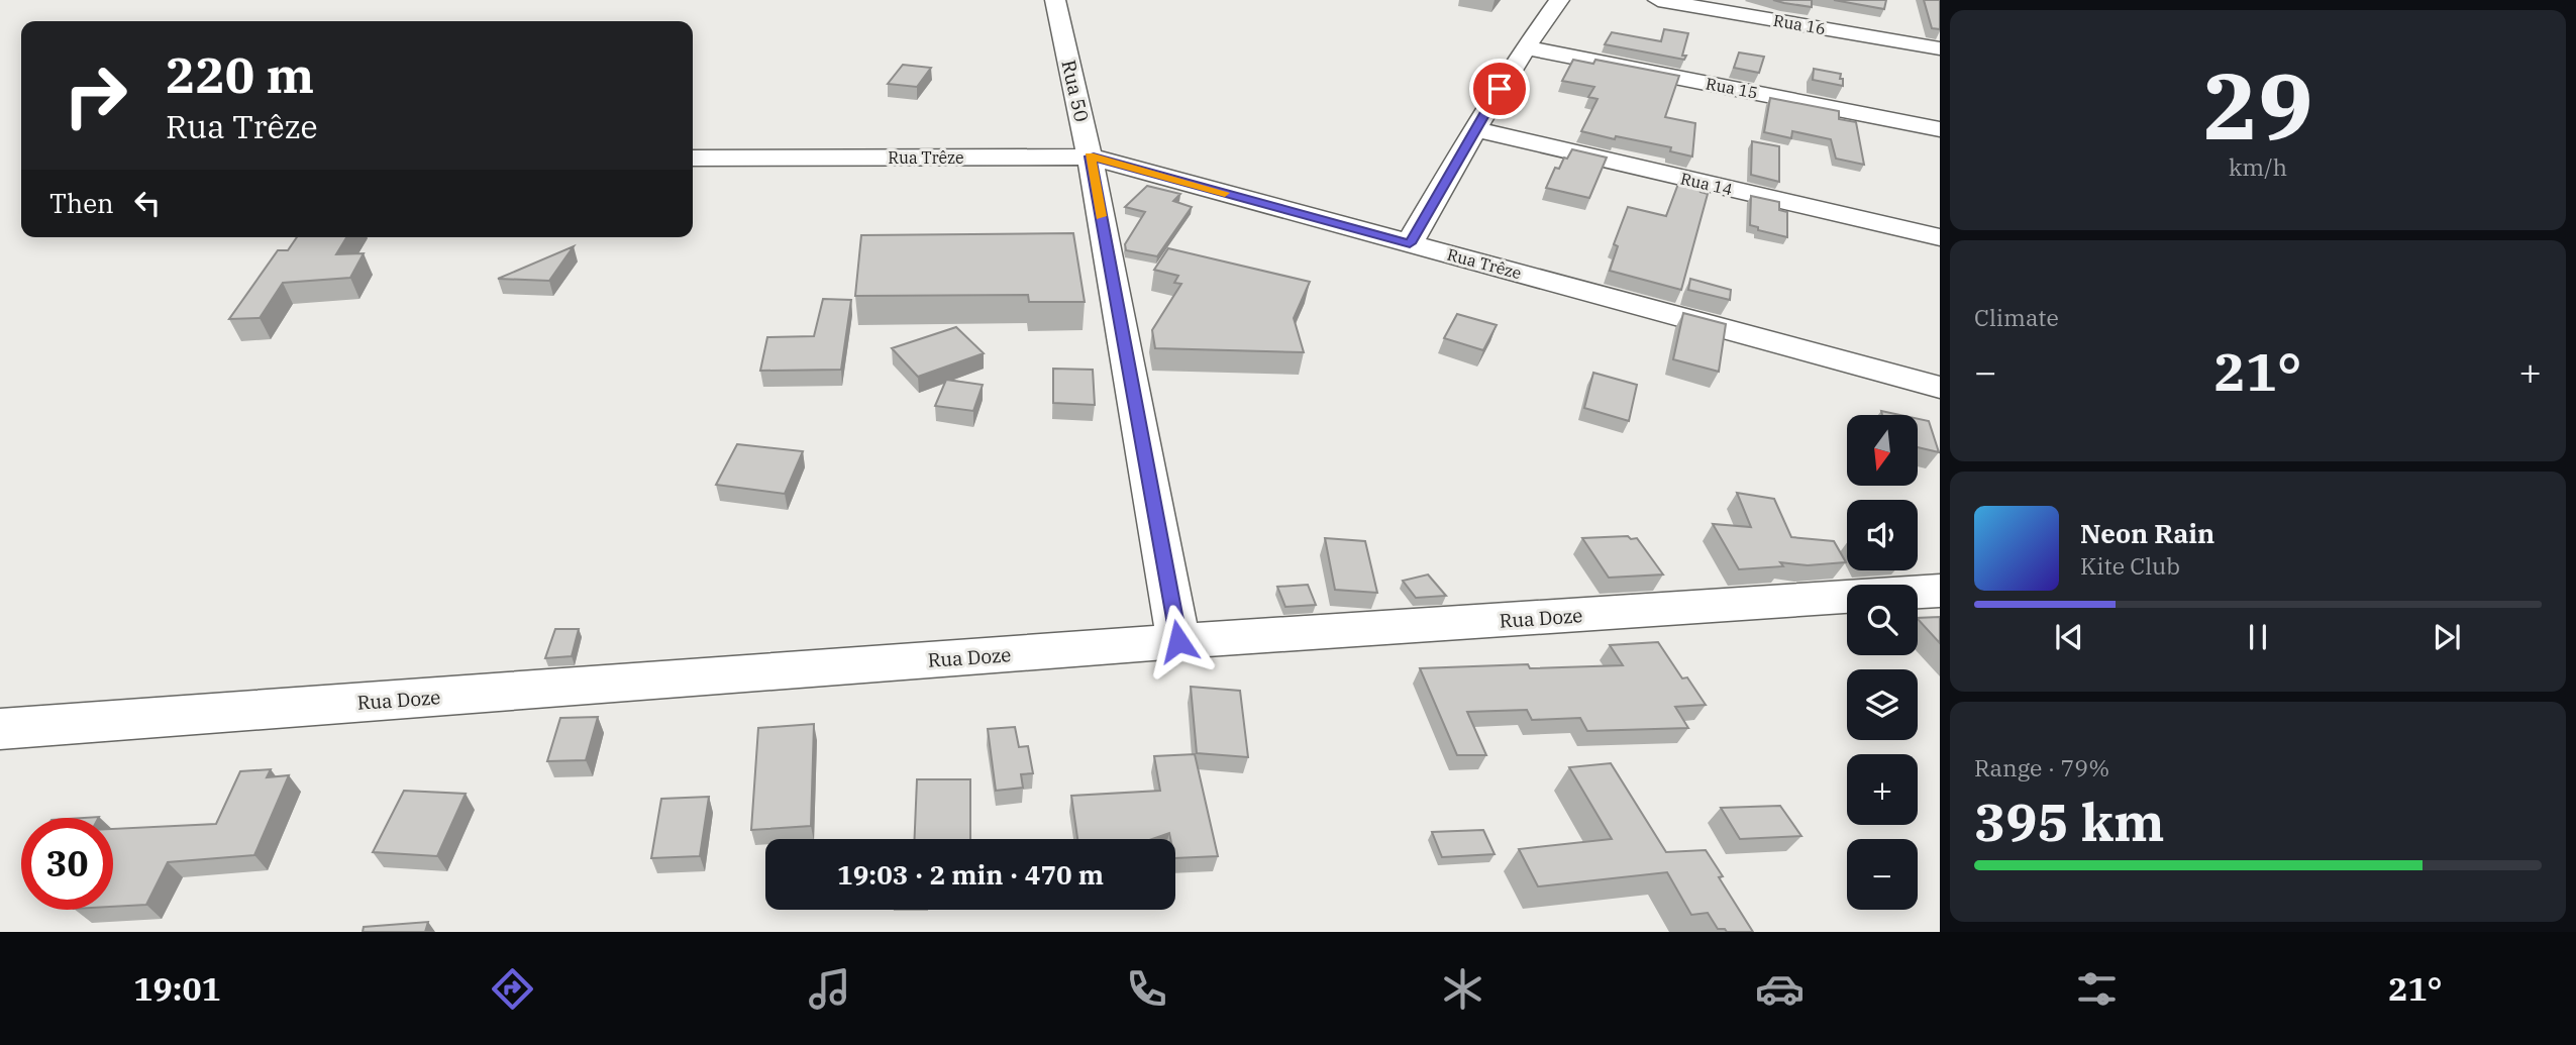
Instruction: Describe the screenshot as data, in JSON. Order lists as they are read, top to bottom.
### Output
{
  "streets": {
    "street": [
      "Rua 16",
      "Rua 15",
      "Rua 50",
      "Rua Trêze",
      "Rua 14",
      "Rua Doze"
    ]
  },
  "crossings": [
    ["Rua 50", "Rua Trêze"],
    ["Rua 50", "Rua Doze"]
  ],
  "north": "bottom",
  "page": {
    "tile": [
      ["29", "km/h"],
      "Climate",
      ["Range · 79%", "395 km"]
    ],
    "turn": ["220 m", "Rua Trêze"],
    "then": "Then",
    "heat": ["−", "21°", "+"],
    "map_buttons": ["+", "−"],
    "song": ["Neon Rain", "Kite Club"],
    "limit": "30",
    "trip": "19:03 · 2 min · 470 m",
    "tabs": ["19:01", "21°"]
  }
}
